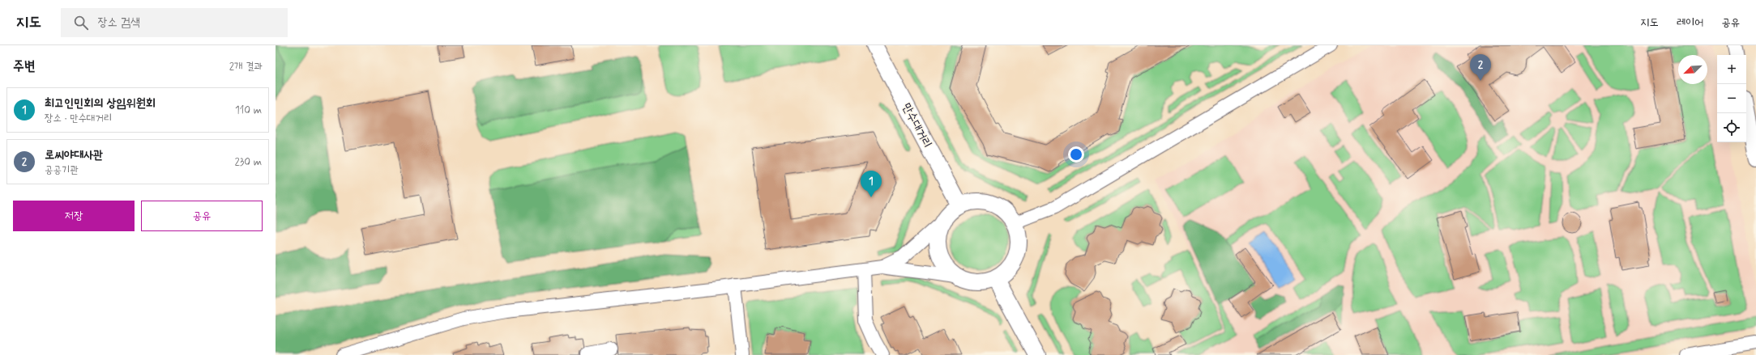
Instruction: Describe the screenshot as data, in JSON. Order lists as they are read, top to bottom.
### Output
{
  "streets": {
    "main road": ["만수대거리"]
  },
  "north": "bottom left",
  "page": {
    "header": "지도",
    "search": "장소 검색",
    "nav": ["지도", "레이어", "공유"],
    "heading": ["주변", "2개 결과"],
    "pins": ["2", "1"],
    "map_buttons": ["+", "−"],
    "list": [
      {
        "mark": "1",
        "name": "최고인민회의 상임위원회",
        "note": "장소 · 만수대거리",
        "value": "110 m"
      },
      {
        "mark": "2",
        "name": "로씨야대사관",
        "note": "공공기관",
        "value": "230 m"
      }
    ],
    "buttons": ["저장", "공유"]
  }
}
